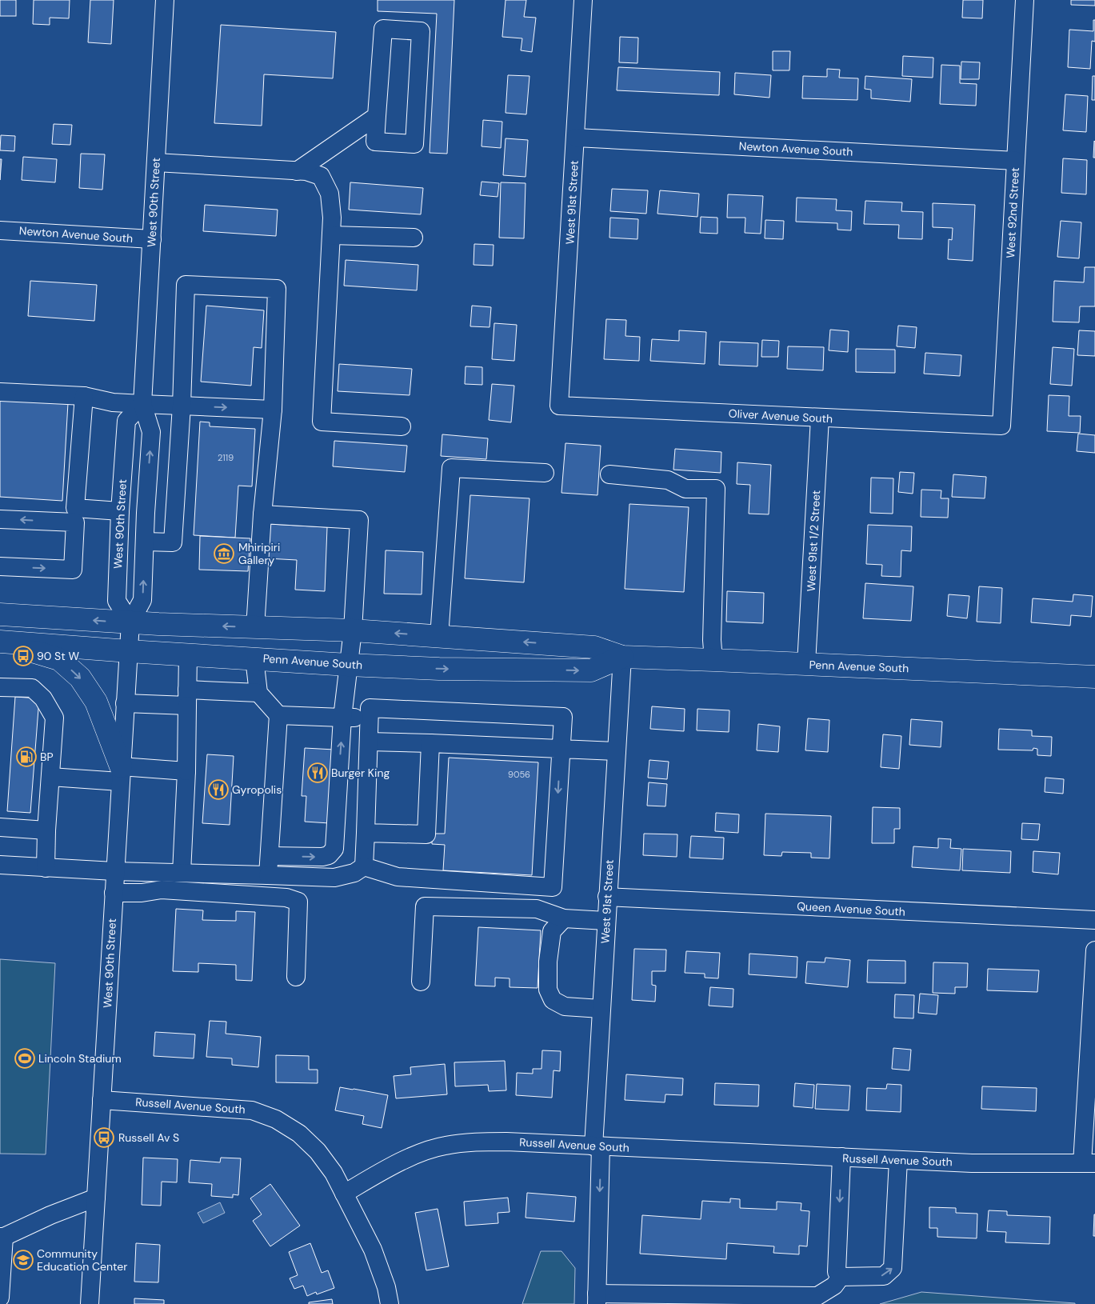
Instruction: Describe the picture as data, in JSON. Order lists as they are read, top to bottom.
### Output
{
  "streets": {
    "main road": ["Penn Avenue South"],
    "street": [
      "Newton Avenue South",
      "West 90th Street",
      "West 91st Street",
      "West 92nd Street",
      "Oliver Avenue South",
      "West 91st 1/2 Street",
      "Queen Avenue South",
      "Russell Avenue South"
    ]
  },
  "crossings": [
    ["Newton Avenue South", "West 90th Street"],
    ["Newton Avenue South", "West 91st Street"],
    ["Newton Avenue South", "West 92nd Street"],
    ["West 90th Street", "Penn Avenue South"],
    ["West 90th Street", "Russell Avenue South"],
    ["West 91st Street", "Oliver Avenue South"],
    ["West 91st Street", "Penn Avenue South"],
    ["West 91st Street", "Queen Avenue South"],
    ["West 91st Street", "Russell Avenue South"],
    ["West 92nd Street", "Oliver Avenue South"],
    ["Oliver Avenue South", "West 91st 1/2 Street"],
    ["West 91st 1/2 Street", "Penn Avenue South"]
  ],
  "places": {
    "museum": ["Mhiripiri Gallery"],
    "bus stop": ["90 St W", "Russell Av S"],
    "fuel station": ["BP"],
    "restaurant": ["Burger King", "Gyropolis"],
    "sports": ["Lincoln Stadium"],
    "school or university": ["Community Education Center"]
  },
  "house_numbers": ["2119", "9056"]
}
